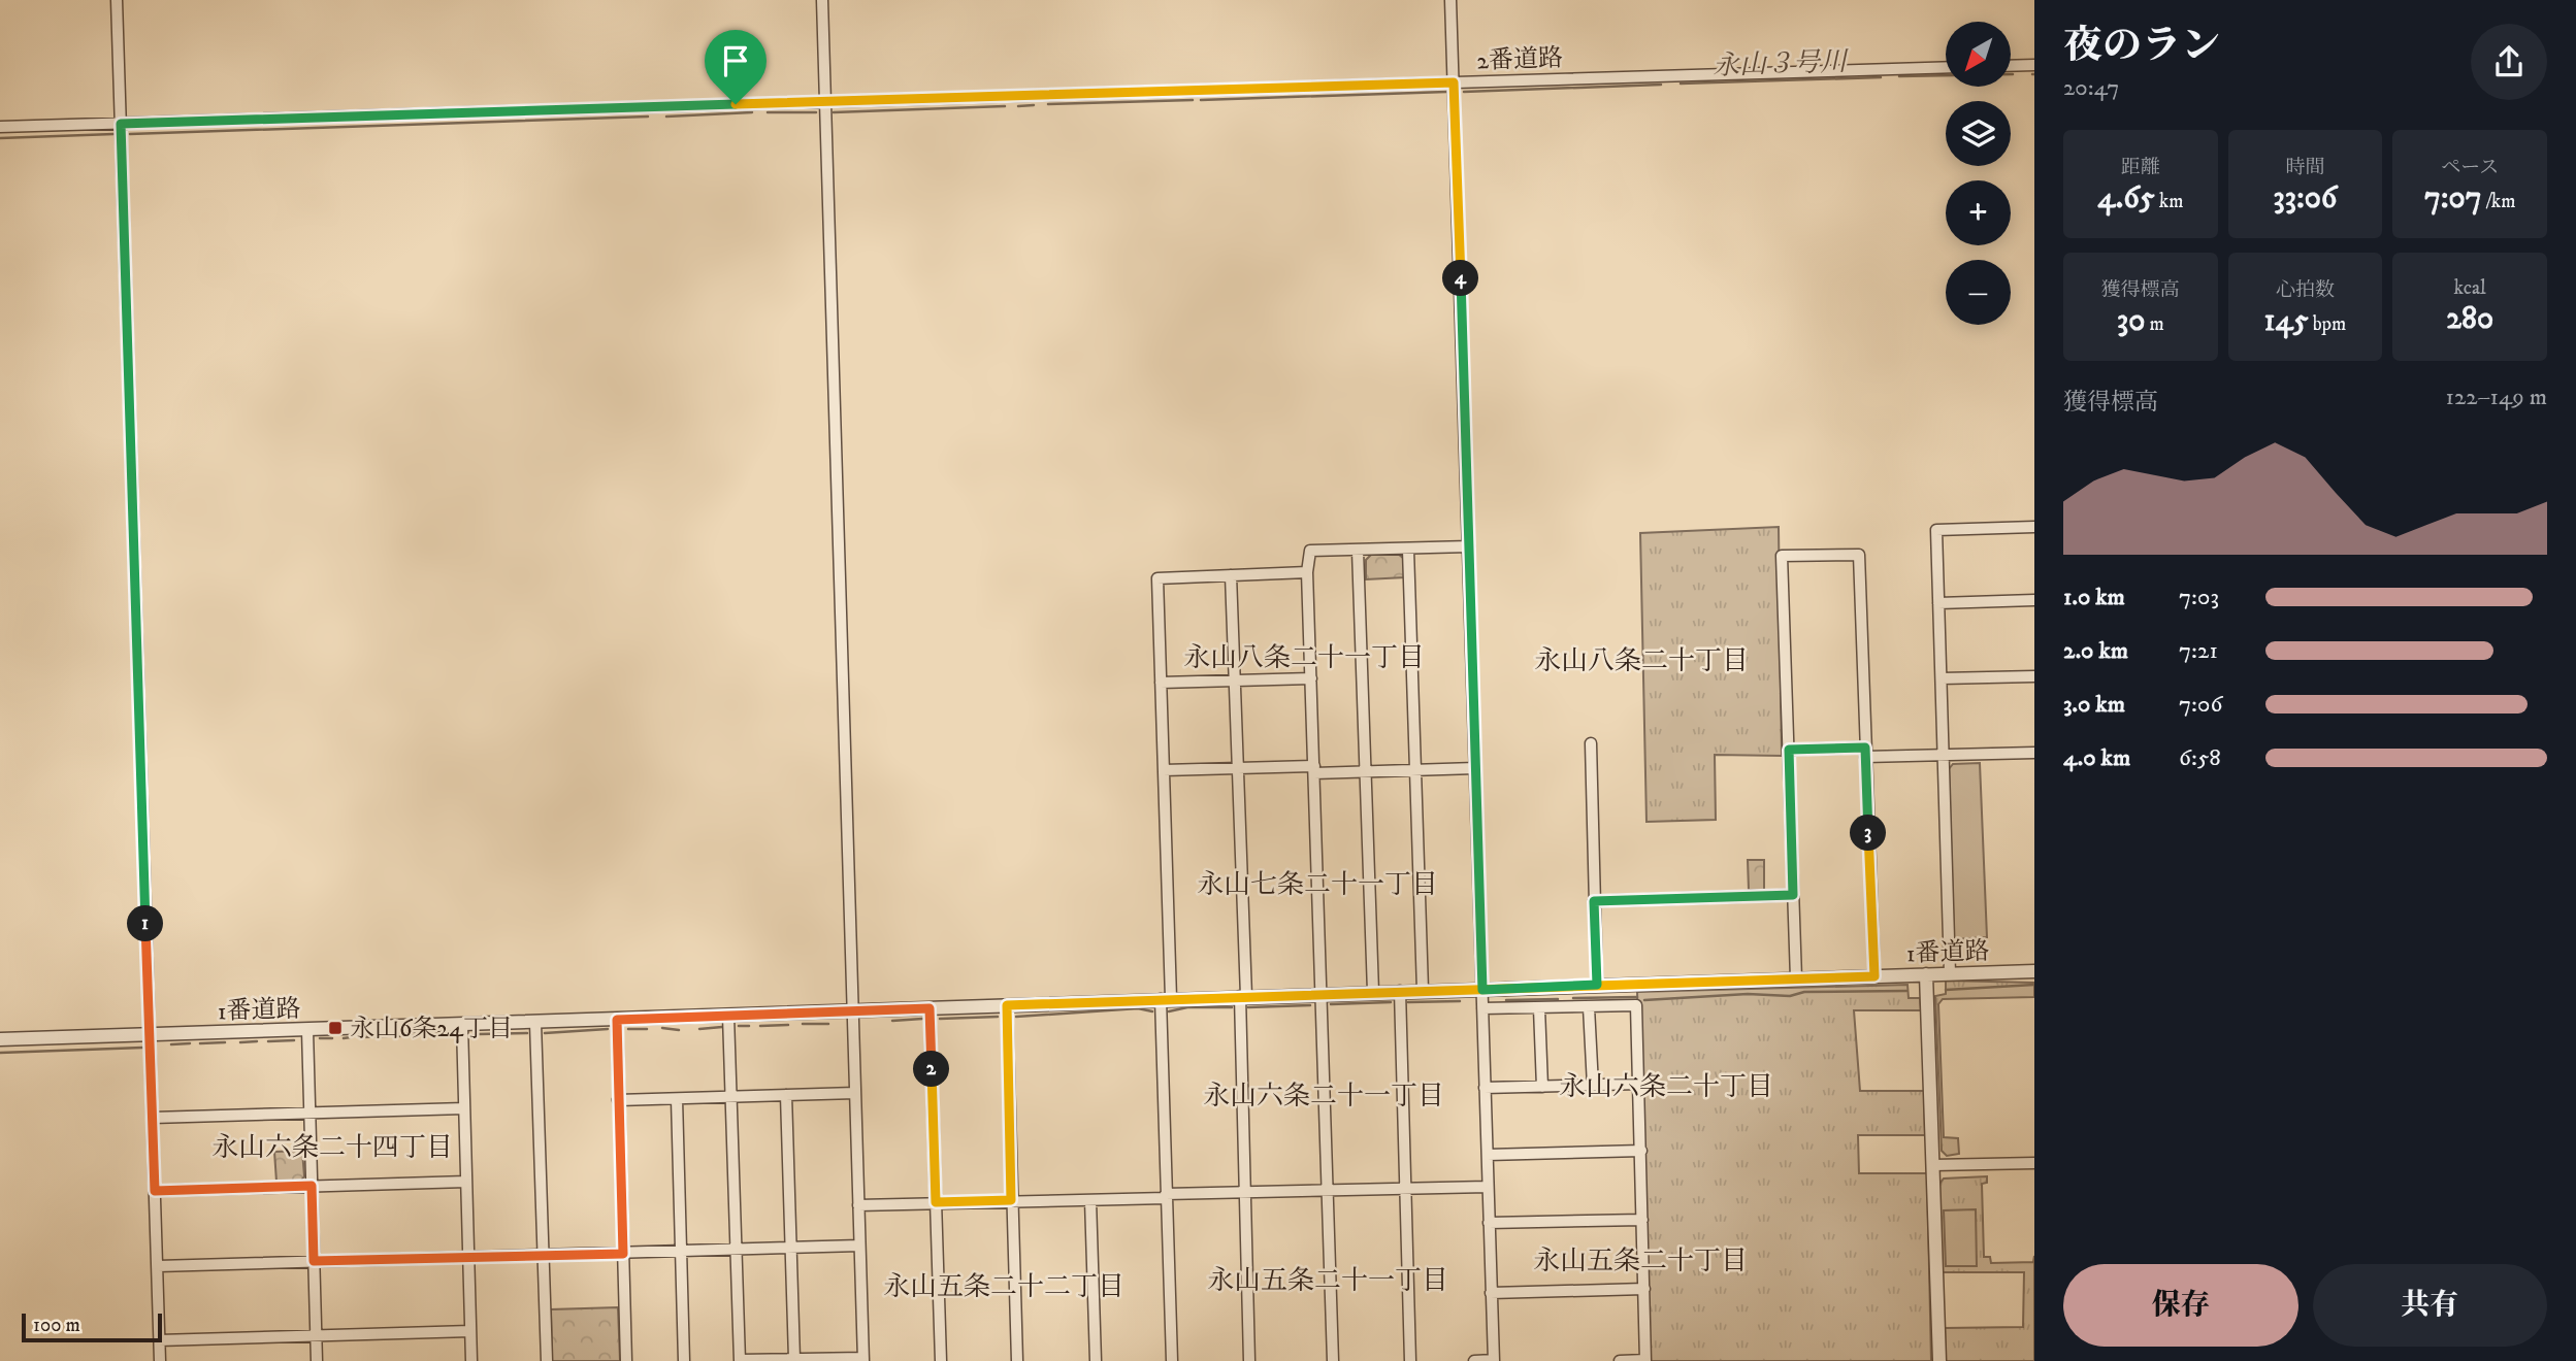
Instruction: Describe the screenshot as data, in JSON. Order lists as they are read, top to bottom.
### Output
{
  "streets": {
    "street": ["2番道路", "1番道路"]
  },
  "districts": [
    "永山八条二十一丁目",
    "永山八条二十丁目",
    "永山七条二十一丁目",
    "永山六条二十丁目",
    "永山六条二十一丁目",
    "永山六条二十四丁目",
    "永山五条二十丁目",
    "永山五条二十一丁目",
    "永山五条二十二丁目"
  ],
  "water": ["永山３号川"],
  "places": {
    "transit": ["永山6条24丁目"]
  },
  "scale_bar": "100 m",
  "north": "bottom left",
  "page": {
    "heading": ["夜のラン", "20:47"],
    "map_buttons": ["+", "−"],
    "stats": [
      ["距離", "4.65 km"],
      ["時間", "33:06"],
      ["ペース", "7:07 /km"],
      ["獲得標高", "30 m"],
      ["心拍数", "145 bpm"],
      ["kcal", "280"]
    ],
    "pins": [
      "4",
      "3",
      "1",
      "2"
    ],
    "chart": ["獲得標高", "122–149 m"],
    "list": [
      {
        "name": "1.0 km",
        "note": "7:03"
      },
      {
        "name": "2.0 km",
        "note": "7:21"
      },
      {
        "name": "3.0 km",
        "note": "7:06"
      },
      {
        "name": "4.0 km",
        "note": "6:58"
      }
    ],
    "buttons": ["保存", "共有"],
    "scale": "100 m"
  }
}
